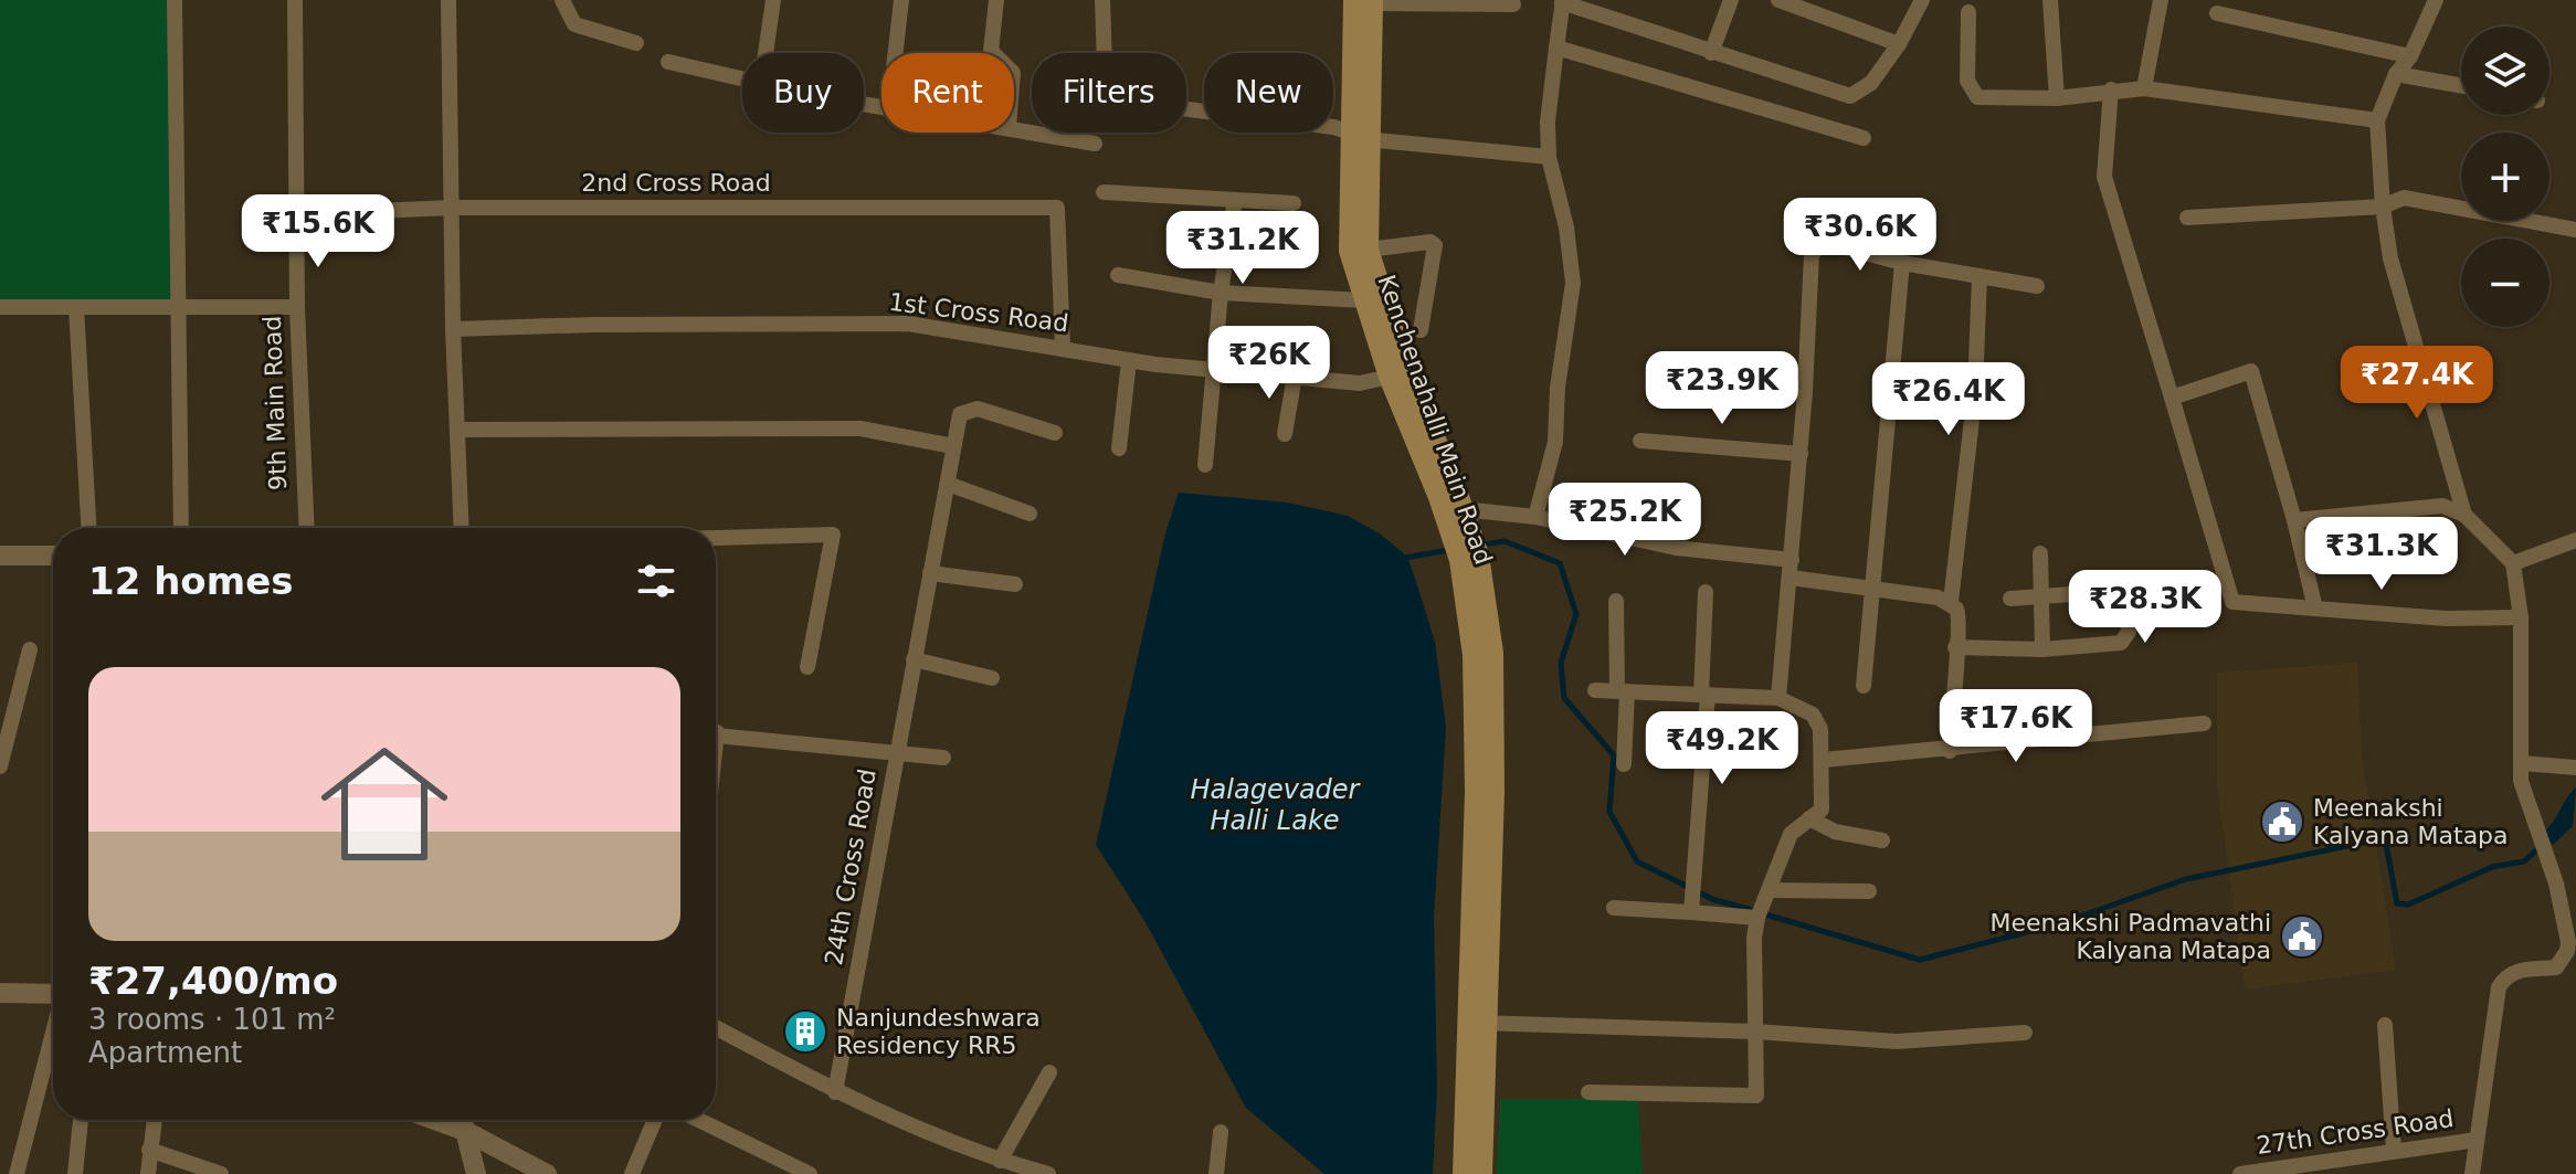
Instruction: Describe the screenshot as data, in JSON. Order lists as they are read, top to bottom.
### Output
{
  "streets": {
    "main road": ["Kenchenahalli Main Road"],
    "street": [
      "2nd Cross Road",
      "1st Cross Road",
      "9th Main Road",
      "24th Cross Road",
      "27th Cross Road"
    ]
  },
  "crossings": [
    ["2nd Cross Road", "1st Cross Road"],
    ["2nd Cross Road", "9th Main Road"],
    ["1st Cross Road", "Kenchenahalli Main Road"]
  ],
  "water": ["Halagevader Halli Lake"],
  "places": {
    "public building": ["Meenakshi Kalyana Matapa", "Meenakshi Padmavathi Kalyana Matapa"],
    "building": ["Nanjundeshwara Residency RR5"]
  },
  "page": {
    "map_buttons": ["+", "−"],
    "chip": [
      "Buy",
      "Rent",
      "Filters",
      "New"
    ],
    "price": [
      "₹15.6K",
      "₹30.6K",
      "₹31.2K",
      "₹26K",
      "₹27.4K",
      "₹23.9K",
      "₹26.4K",
      "₹25.2K",
      "₹31.3K",
      "₹28.3K",
      "₹17.6K",
      "₹49.2K"
    ],
    "heading": "12 homes",
    "list": [
      {
        "name": "₹27,400/mo",
        "note": "3 rooms · 101 m² · Apartment"
      }
    ]
  }
}
